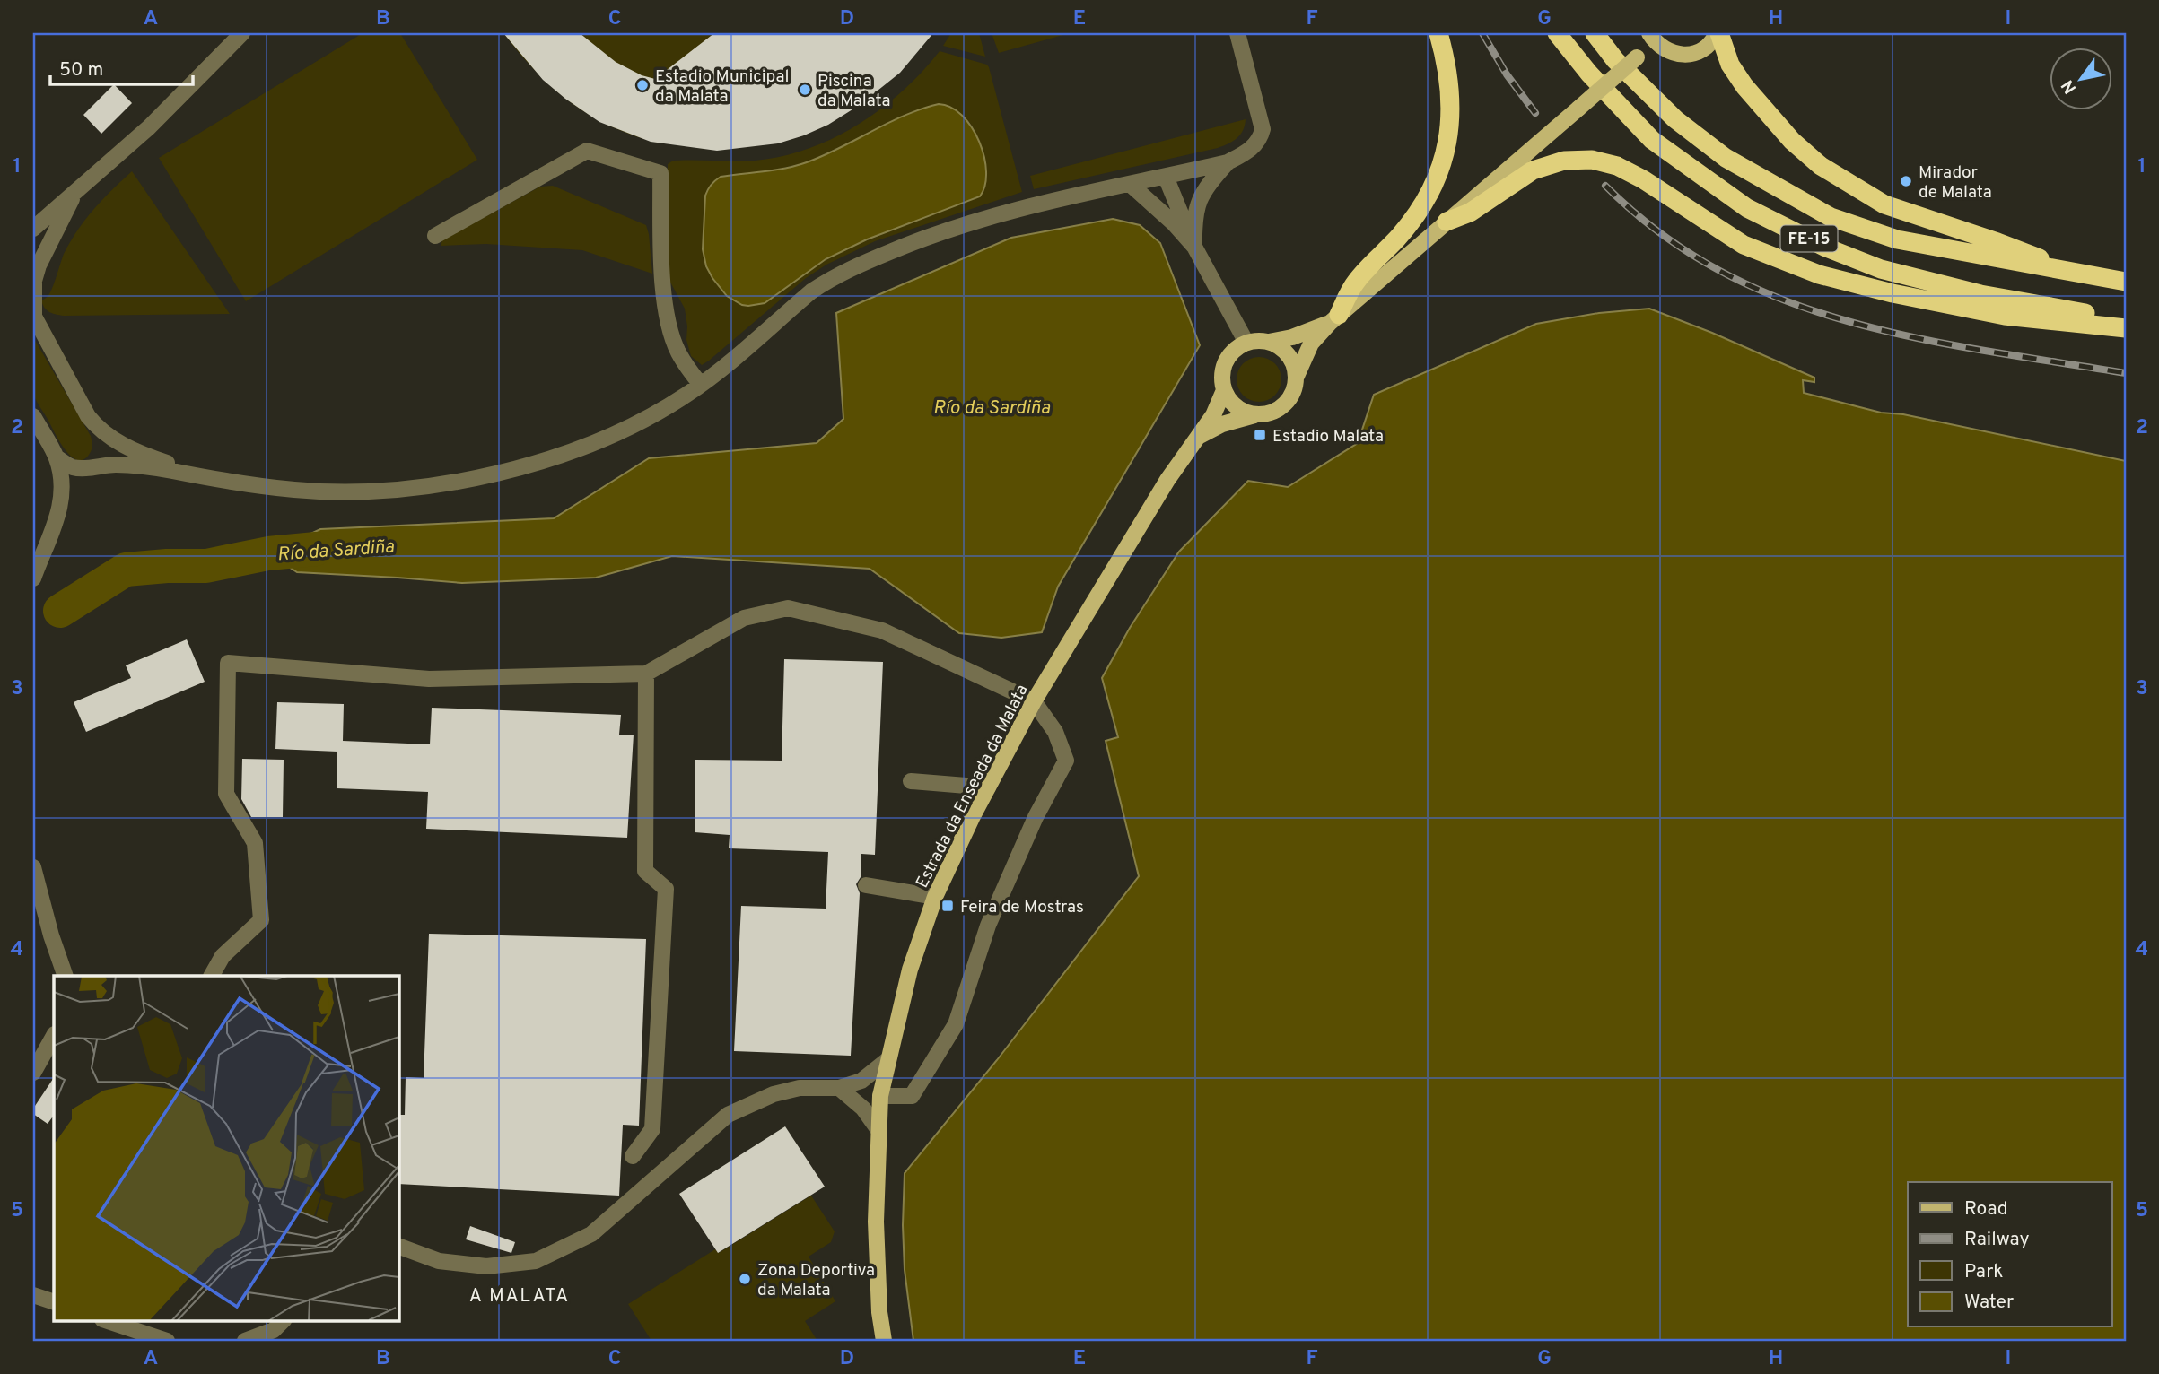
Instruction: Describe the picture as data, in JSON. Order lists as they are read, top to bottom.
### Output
{
  "streets": {
    "highway": ["FE-15"],
    "main road": ["Estrada da Enseada da Malata"]
  },
  "districts": ["A MALATA"],
  "water": ["Río da Sardiña"],
  "places": {
    "other": [
      "Estadio Municipal da Malata",
      "Piscina da Malata",
      "Mirador de Malata",
      "Zona Deportiva da Malata"
    ],
    "transit": ["Estadio Malata", "Feira de Mostras"]
  },
  "legend": [
    "Road",
    "Railway",
    "Park",
    "Water"
  ],
  "scale_bar": "50 m",
  "north": "bottom left",
  "grid": {
    "columns": [
      "A",
      "B",
      "C",
      "D",
      "E",
      "F",
      "G",
      "H",
      "I"
    ],
    "rows": [
      "1",
      "2",
      "3",
      "4",
      "5"
    ]
  }
}
